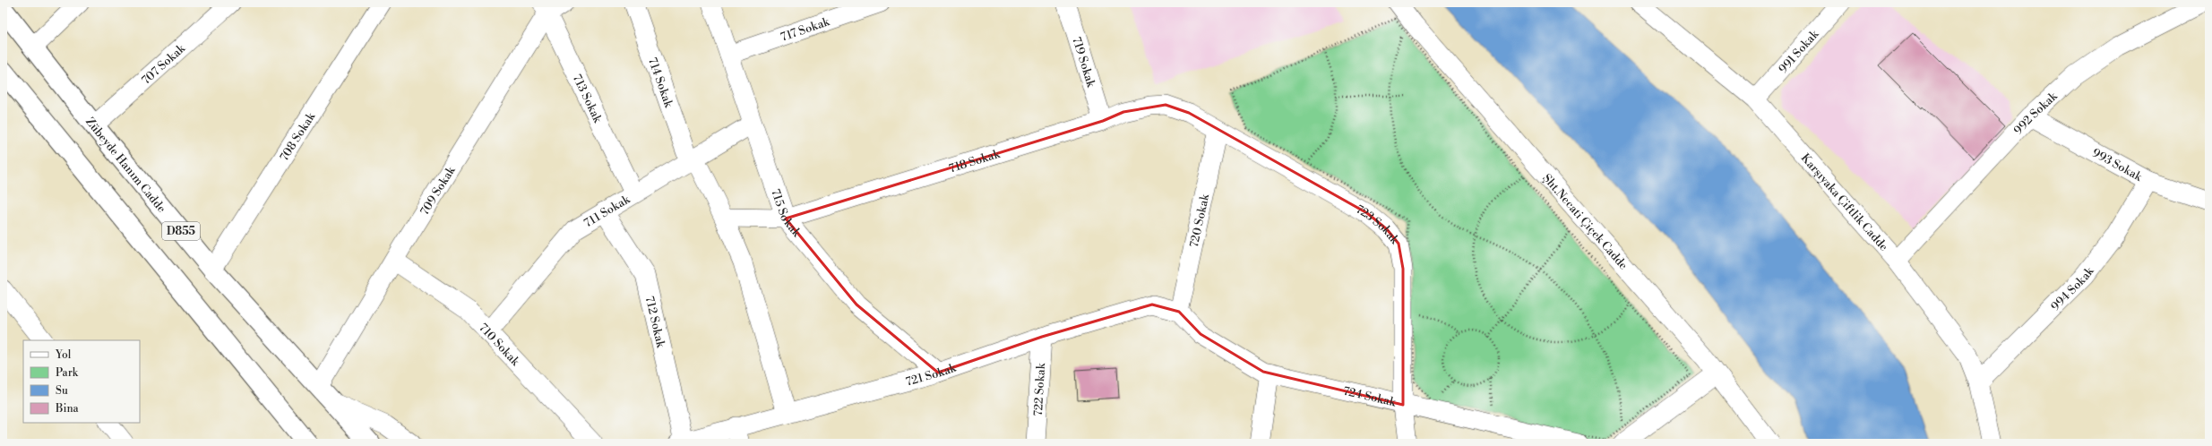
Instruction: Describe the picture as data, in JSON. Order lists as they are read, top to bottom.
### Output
{
  "streets": {
    "highway": ["Zübeyde Hanım Cadde", "D855"],
    "street": [
      "717 Sokak",
      "991 Sokak",
      "719 Sokak",
      "707 Sokak",
      "714 Sokak",
      "713 Sokak",
      "992 Sokak",
      "708 Sokak",
      "718 Sokak",
      "993 Sokak",
      "709 Sokak",
      "Karşıyaka Çiftlik Cadde",
      "711 Sokak",
      "715 Sokak",
      "720 Sokak",
      "Şht.Necati Çiçek Cadde",
      "723 Sokak",
      "994 Sokak",
      "712 Sokak",
      "710 Sokak",
      "721 Sokak",
      "722 Sokak",
      "724 Sokak"
    ]
  },
  "crossings": [
    ["717 Sokak", "715 Sokak"],
    ["991 Sokak", "Karşıyaka Çiftlik Cadde"],
    ["719 Sokak", "718 Sokak"],
    ["707 Sokak", "Zübeyde Hanım Cadde"],
    ["714 Sokak", "718 Sokak"],
    ["714 Sokak", "711 Sokak"],
    ["714 Sokak", "721 Sokak"],
    ["713 Sokak", "709 Sokak"],
    ["713 Sokak", "711 Sokak"],
    ["992 Sokak", "993 Sokak"],
    ["992 Sokak", "Karşıyaka Çiftlik Cadde"],
    ["708 Sokak", "Zübeyde Hanım Cadde"],
    ["718 Sokak", "715 Sokak"],
    ["718 Sokak", "720 Sokak"],
    ["718 Sokak", "723 Sokak"],
    ["993 Sokak", "994 Sokak"],
    ["Zübeyde Hanım Cadde", "709 Sokak"],
    ["709 Sokak", "710 Sokak"],
    ["Karşıyaka Çiftlik Cadde", "994 Sokak"],
    ["711 Sokak", "715 Sokak"],
    ["711 Sokak", "712 Sokak"],
    ["711 Sokak", "710 Sokak"],
    ["715 Sokak", "721 Sokak"],
    ["720 Sokak", "723 Sokak"],
    ["720 Sokak", "721 Sokak"],
    ["720 Sokak", "724 Sokak"],
    ["723 Sokak", "724 Sokak"],
    ["712 Sokak", "721 Sokak"],
    ["721 Sokak", "722 Sokak"],
    ["721 Sokak", "724 Sokak"]
  ],
  "legend": [
    "Yol",
    "Park",
    "Su",
    "Bina"
  ]
}
